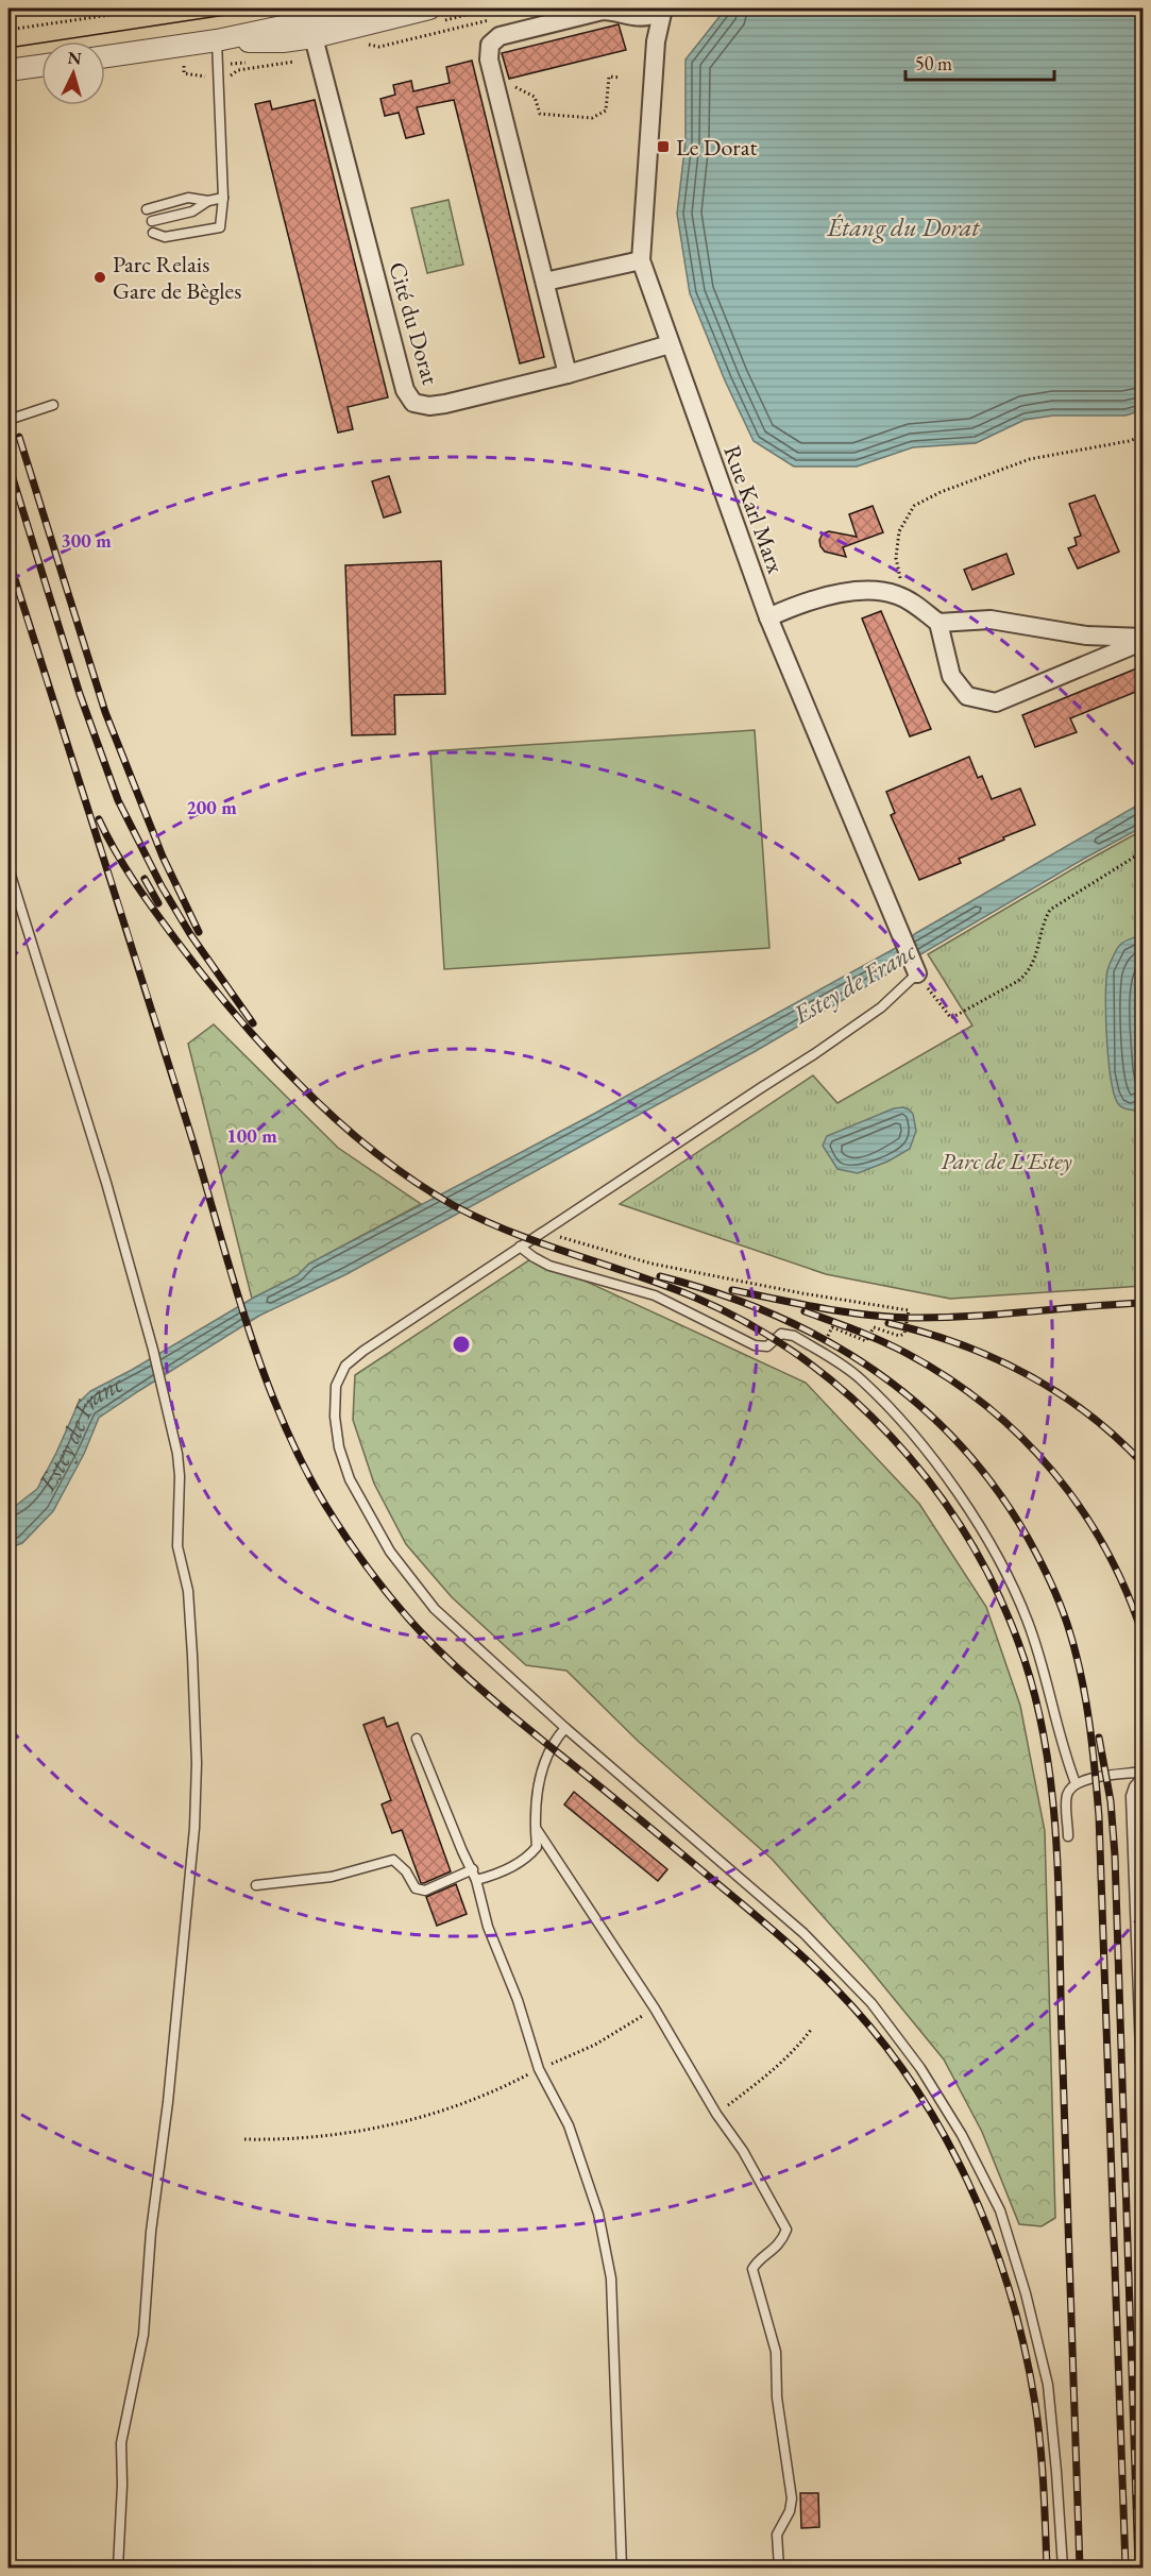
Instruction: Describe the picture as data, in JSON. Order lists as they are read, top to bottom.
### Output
{
  "streets": {
    "street": ["Cité du Dorat", "Rue Karl Marx"]
  },
  "crossings": [
    ["Cité du Dorat", "Rue Karl Marx"]
  ],
  "water": ["Étang du Dorat", "Estey de Franc"],
  "parks": ["Parc de L'Estey"],
  "places": {
    "transit": ["Le Dorat"],
    "other": ["Parc Relais Gare de Bègles"]
  },
  "scale_bar": "50 m",
  "north": "top",
  "rings": ["300 m", "200 m", "100 m"]
}
